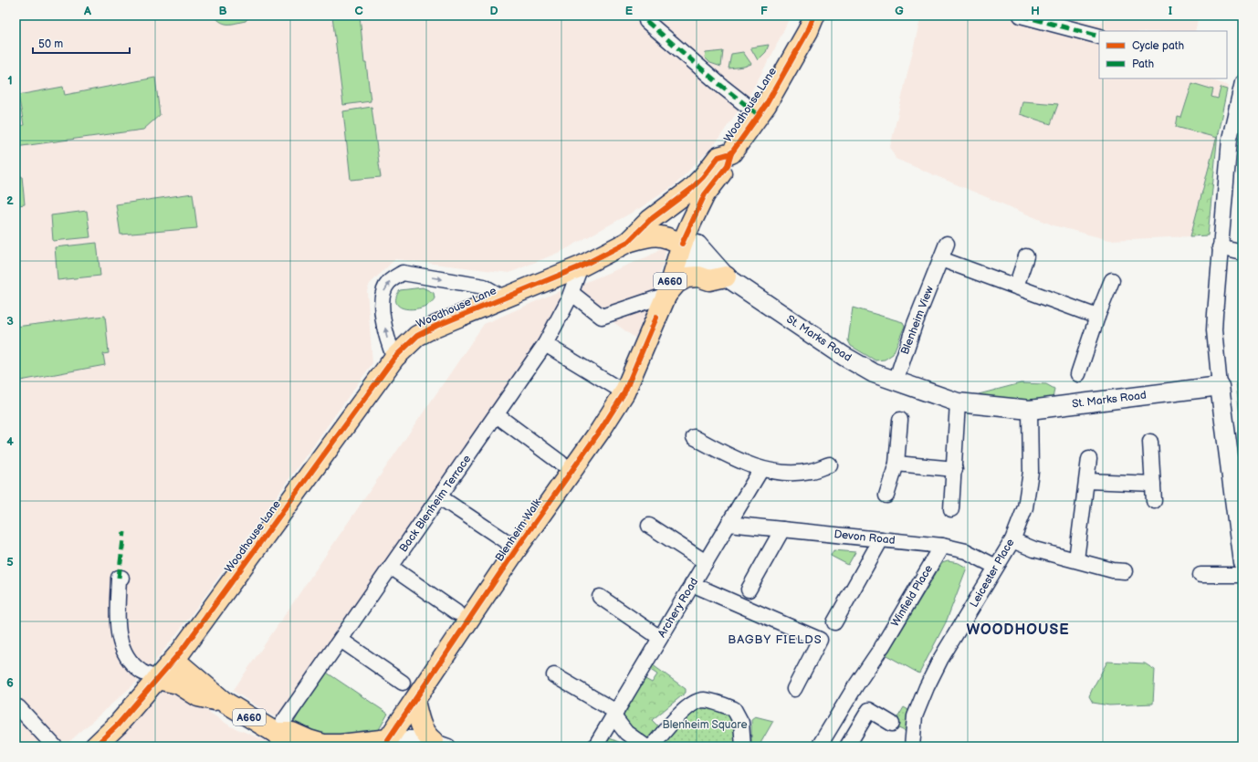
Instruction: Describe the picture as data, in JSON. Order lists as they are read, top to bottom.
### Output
{
  "streets": {
    "highway": ["Woodhouse Lane", "A660", "Blenheim Walk"],
    "street": [
      "Blenheim View",
      "St. Marks Road",
      "Back Blenheim Terrace",
      "Devon Road",
      "Leicester Place",
      "Winfield Place",
      "Archery Road"
    ]
  },
  "crossings": [
    ["Woodhouse Lane", "A660"],
    ["Woodhouse Lane", "Back Blenheim Terrace"],
    ["Woodhouse Lane", "Blenheim Walk"],
    ["A660", "St. Marks Road"],
    ["A660", "Back Blenheim Terrace"],
    ["A660", "Blenheim Walk"],
    ["Blenheim View", "St. Marks Road"],
    ["St. Marks Road", "Blenheim Walk"],
    ["St. Marks Road", "Leicester Place"],
    ["Devon Road", "Leicester Place"],
    ["Devon Road", "Winfield Place"],
    ["Devon Road", "Archery Road"]
  ],
  "districts": ["WOODHOUSE", "BAGBY FIELDS"],
  "parks": ["Blenheim Square"],
  "legend": ["Cycle path", "Path"],
  "scale_bar": "50 m",
  "grid": {
    "columns": [
      "A",
      "B",
      "C",
      "D",
      "E",
      "F",
      "G",
      "H",
      "I"
    ],
    "rows": [
      "1",
      "2",
      "3",
      "4",
      "5",
      "6"
    ]
  }
}
